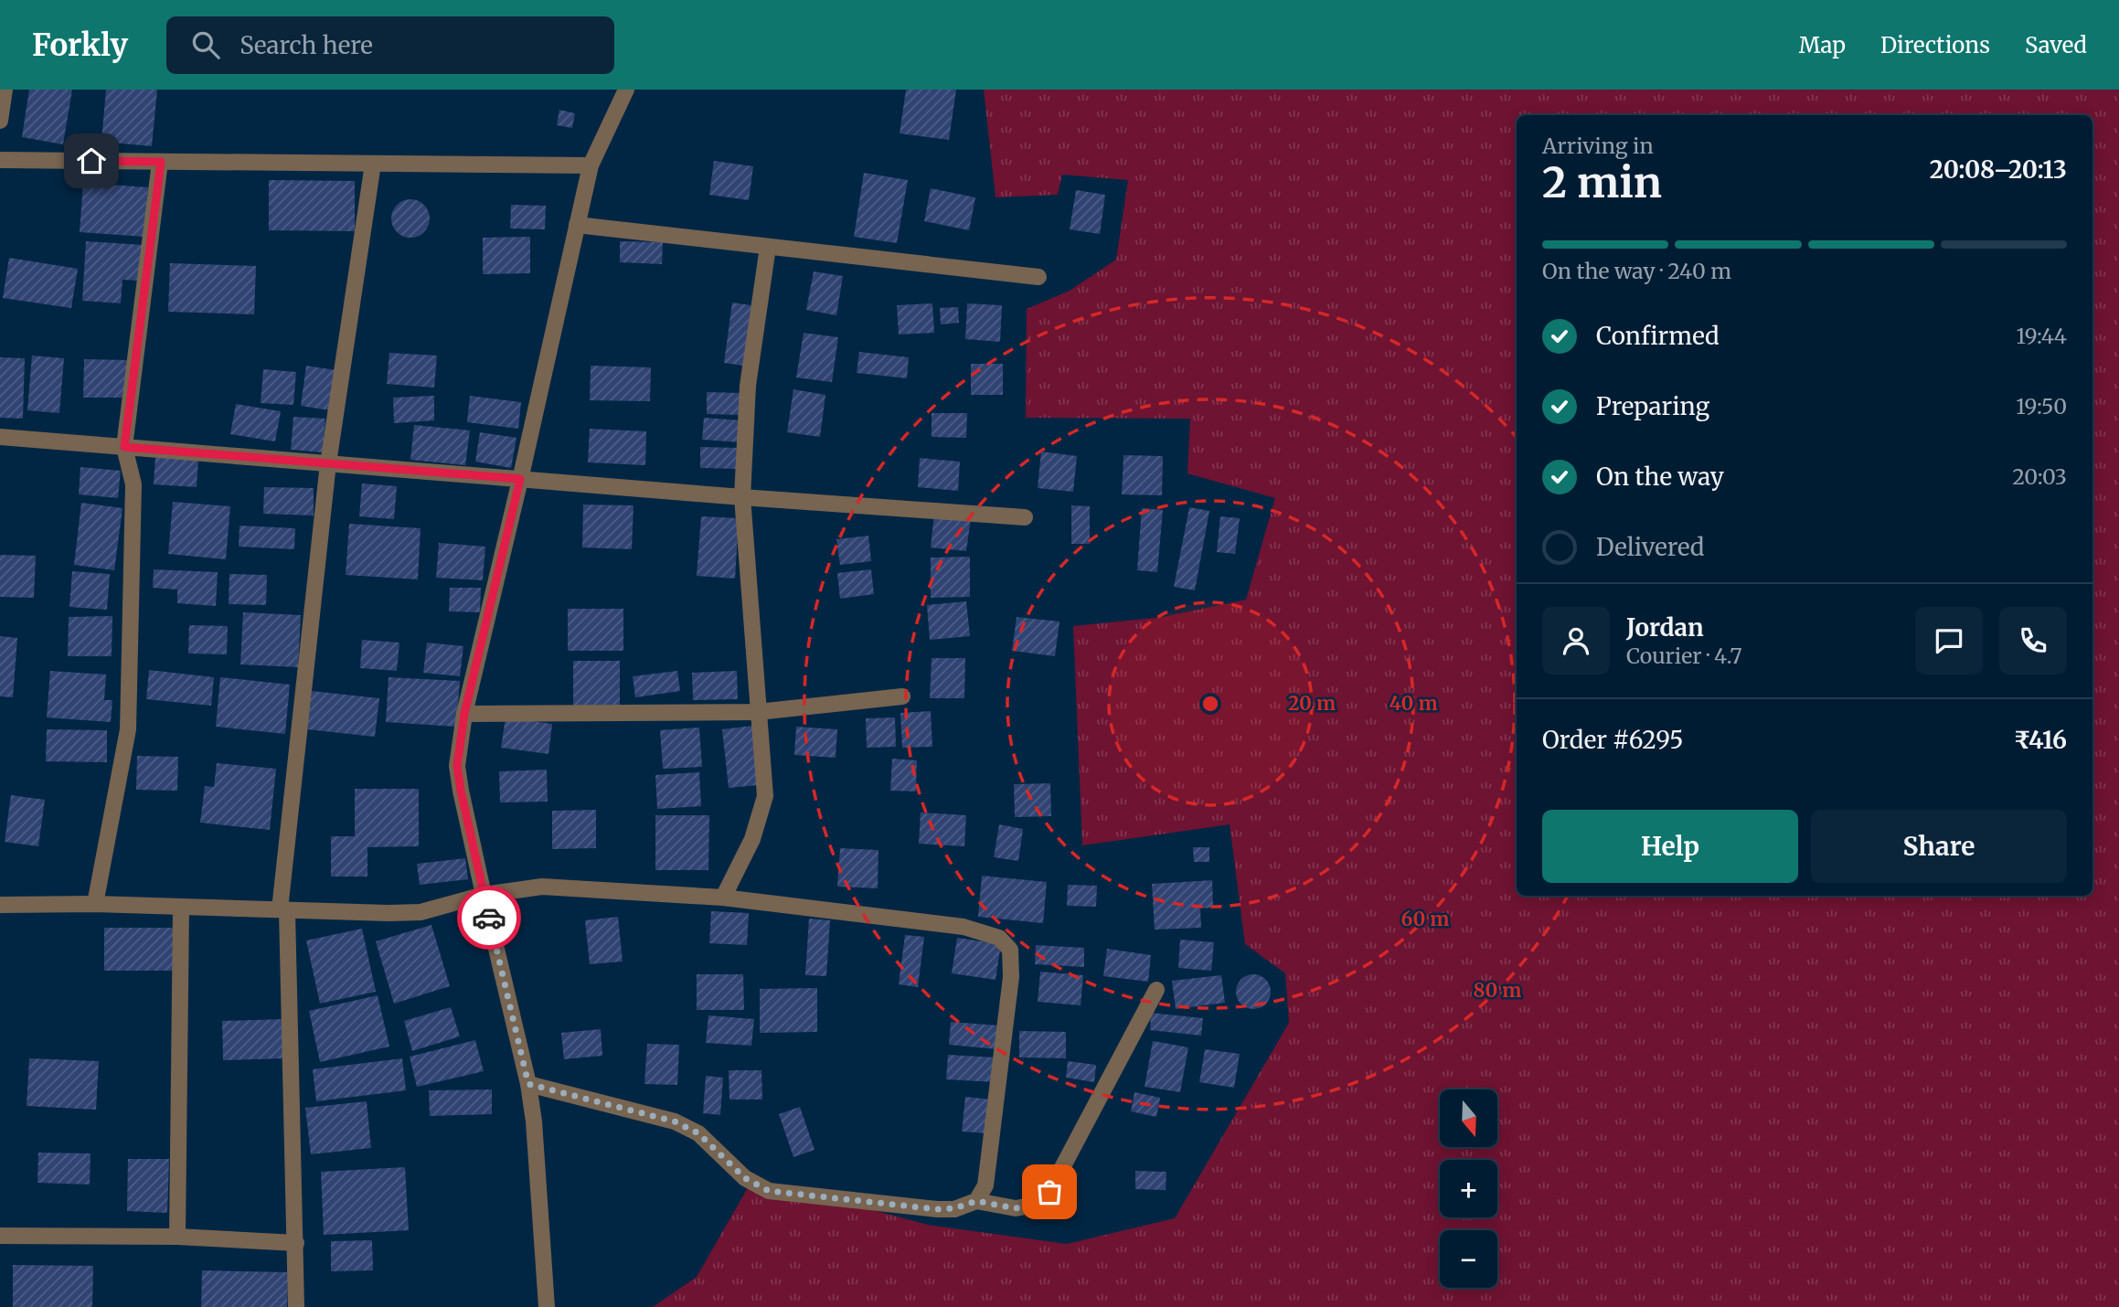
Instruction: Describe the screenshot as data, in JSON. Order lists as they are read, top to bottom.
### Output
{
  "north": "bottom",
  "page": {
    "header": "Forkly",
    "search": "Search here",
    "nav": ["Map", "Directions", "Saved"],
    "heading": ["2 min", "Arriving in", "20:08–20:13"],
    "panel": [
      "Jordan",
      "Courier · 4.7",
      "Order #6295",
      "₹416"
    ],
    "bar": "On the way · 240 m",
    "list": [
      ["Confirmed", "19:44"],
      ["Preparing", "19:50"],
      ["On the way", "20:03"],
      "Delivered"
    ],
    "buttons": ["Help", "Share"],
    "map_buttons": ["+", "−"]
  },
  "rings": [
    "20 m",
    "40 m",
    "60 m",
    "80 m"
  ]
}
